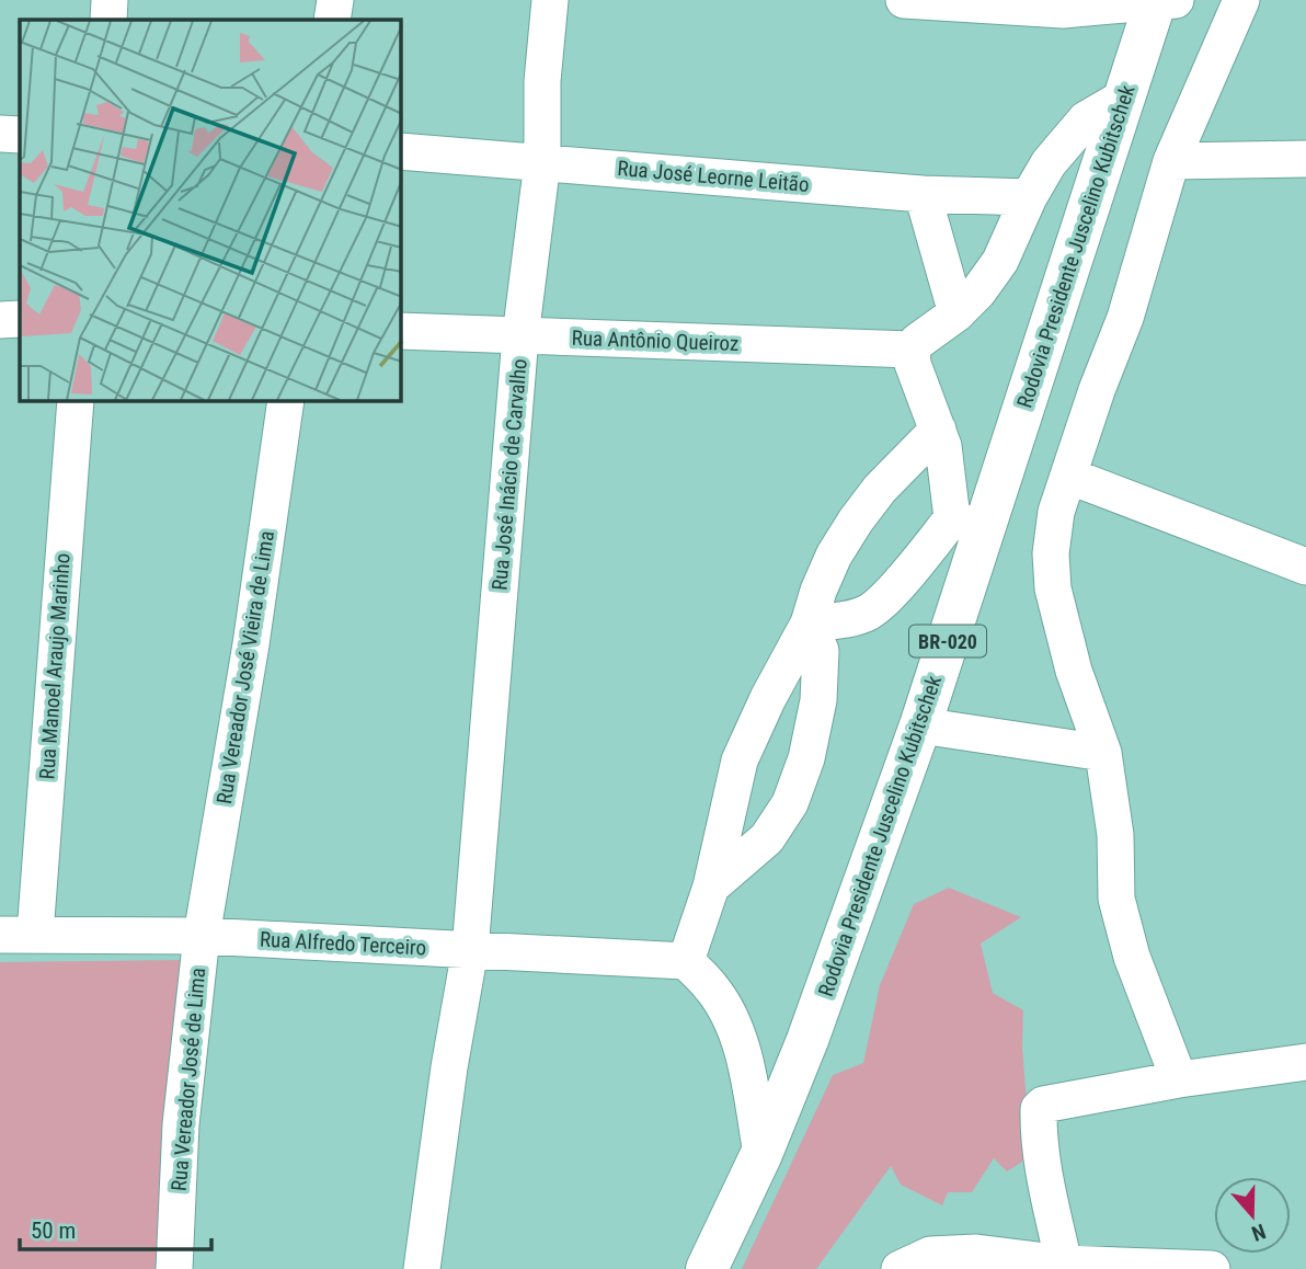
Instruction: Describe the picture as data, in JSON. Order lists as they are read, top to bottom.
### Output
{
  "streets": {
    "highway": ["Rodovia Presidente Juscelino Kubitschek", "BR-020"],
    "street": [
      "Rua José Leorne Leitão",
      "Rua Antônio Queiroz",
      "Rua José Inácio de Carvalho",
      "Rua Manoel Araujo Marinho",
      "Rua Vereador José Vieira de Lima",
      "Rua Alfredo Terceiro",
      "Rua Vereador José de Lima"
    ]
  },
  "crossings": [
    ["Rua José Leorne Leitão", "Rua José Inácio de Carvalho"],
    ["Rua Antônio Queiroz", "Rua José Inácio de Carvalho"],
    ["Rua José Inácio de Carvalho", "Rua Alfredo Terceiro"],
    ["Rua Manoel Araujo Marinho", "Rua Alfredo Terceiro"],
    ["Rua Vereador José Vieira de Lima", "Rua Alfredo Terceiro"],
    ["Rua Vereador José Vieira de Lima", "Rua Vereador José de Lima"],
    ["Rua Alfredo Terceiro", "Rua Vereador José de Lima"]
  ],
  "scale_bar": "50 m",
  "north": "bottom"
}
